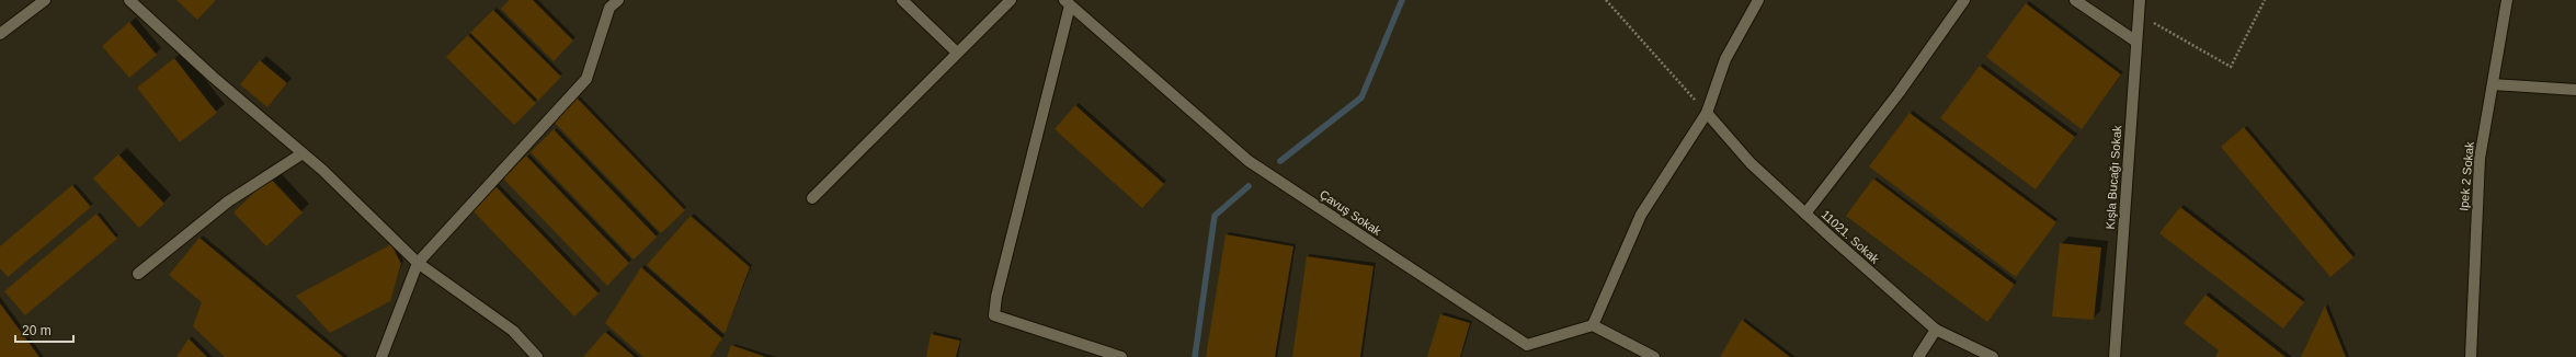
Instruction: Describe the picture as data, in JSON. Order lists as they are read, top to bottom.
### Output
{
  "streets": {
    "street": [
      "Ipek 2 Sokak",
      "Kışla Bucağı Sokak",
      "Çavuş Sokak",
      "11021. Sokak"
    ]
  },
  "scale_bar": "20 m"
}
